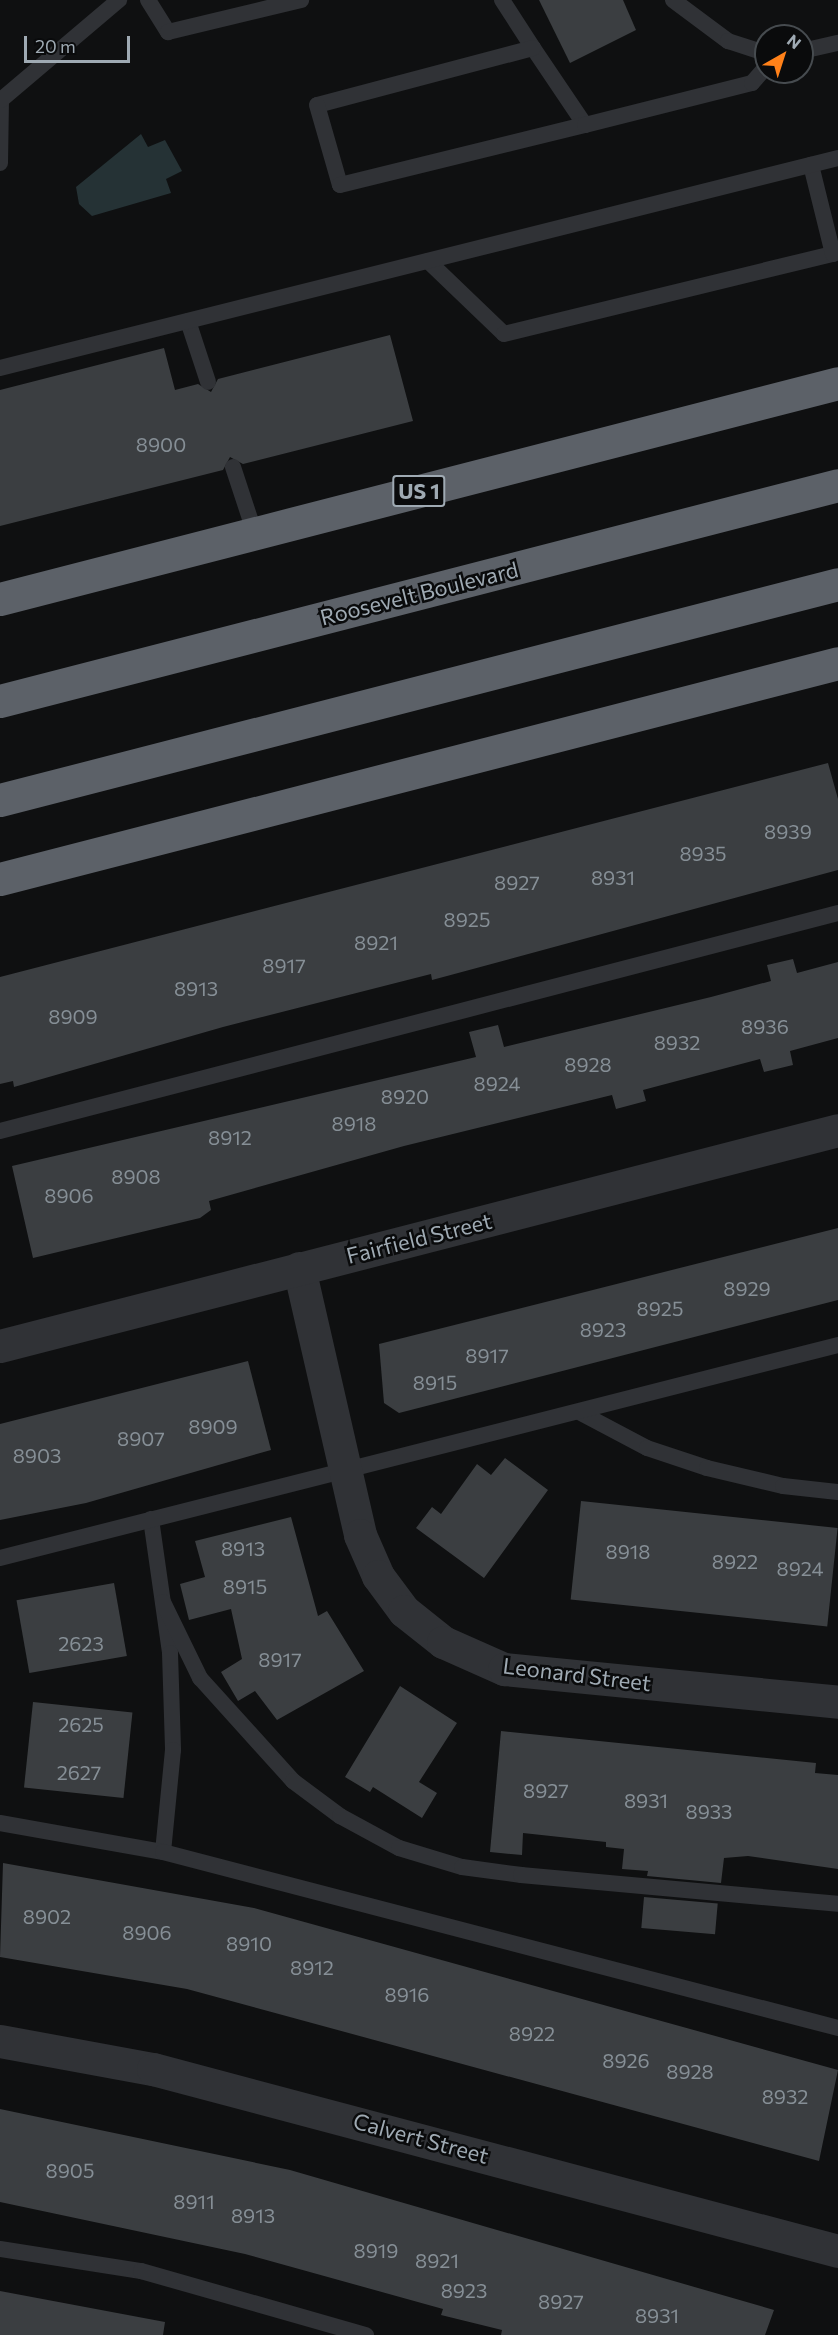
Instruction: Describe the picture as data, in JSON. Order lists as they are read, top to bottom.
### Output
{
  "streets": {
    "highway": ["US 1", "Roosevelt Boulevard"],
    "street": ["Fairfield Street", "Leonard Street", "Calvert Street"]
  },
  "crossings": [
    ["Fairfield Street", "Leonard Street"]
  ],
  "house_numbers": [
    "8900",
    "8939",
    "8935",
    "8931",
    "8927",
    "8925",
    "8921",
    "8917",
    "8913",
    "8909",
    "8936",
    "8932",
    "8928",
    "8924",
    "8920",
    "8918",
    "8912",
    "8908",
    "8906",
    "8929",
    "8925",
    "8923",
    "8917",
    "8915",
    "8909",
    "8907",
    "8903",
    "8913",
    "8918",
    "8922",
    "8924",
    "8915",
    "2623",
    "8917",
    "2625",
    "2627",
    "8927",
    "8931",
    "8933",
    "8902",
    "8906",
    "8910",
    "8912",
    "8916",
    "8922",
    "8926",
    "8928",
    "8932",
    "8905",
    "8911",
    "8913",
    "8919",
    "8921",
    "8923",
    "8927",
    "8931"
  ],
  "scale_bar": "20 m",
  "north": "top right"
}
